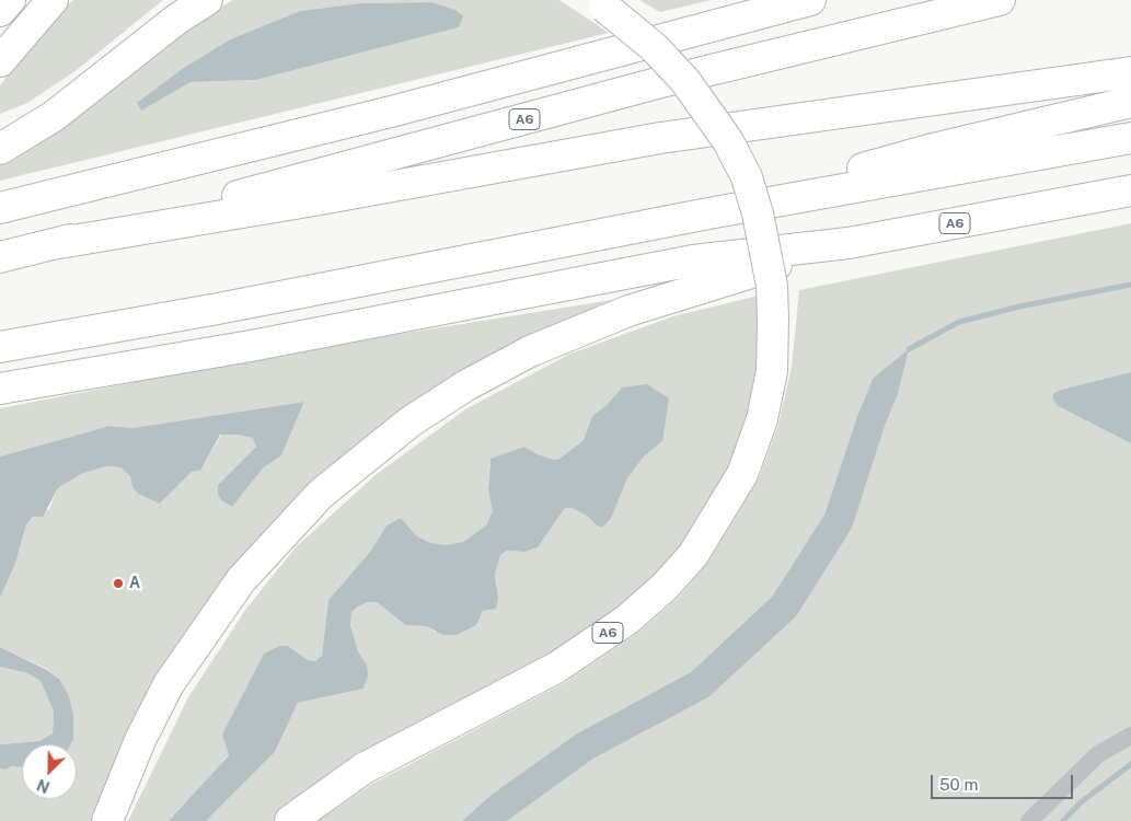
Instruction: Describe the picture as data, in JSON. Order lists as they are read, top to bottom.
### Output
{
  "streets": {
    "highway": ["A6"]
  },
  "places": ["A"],
  "scale_bar": "50 m",
  "north": "bottom left"
}
